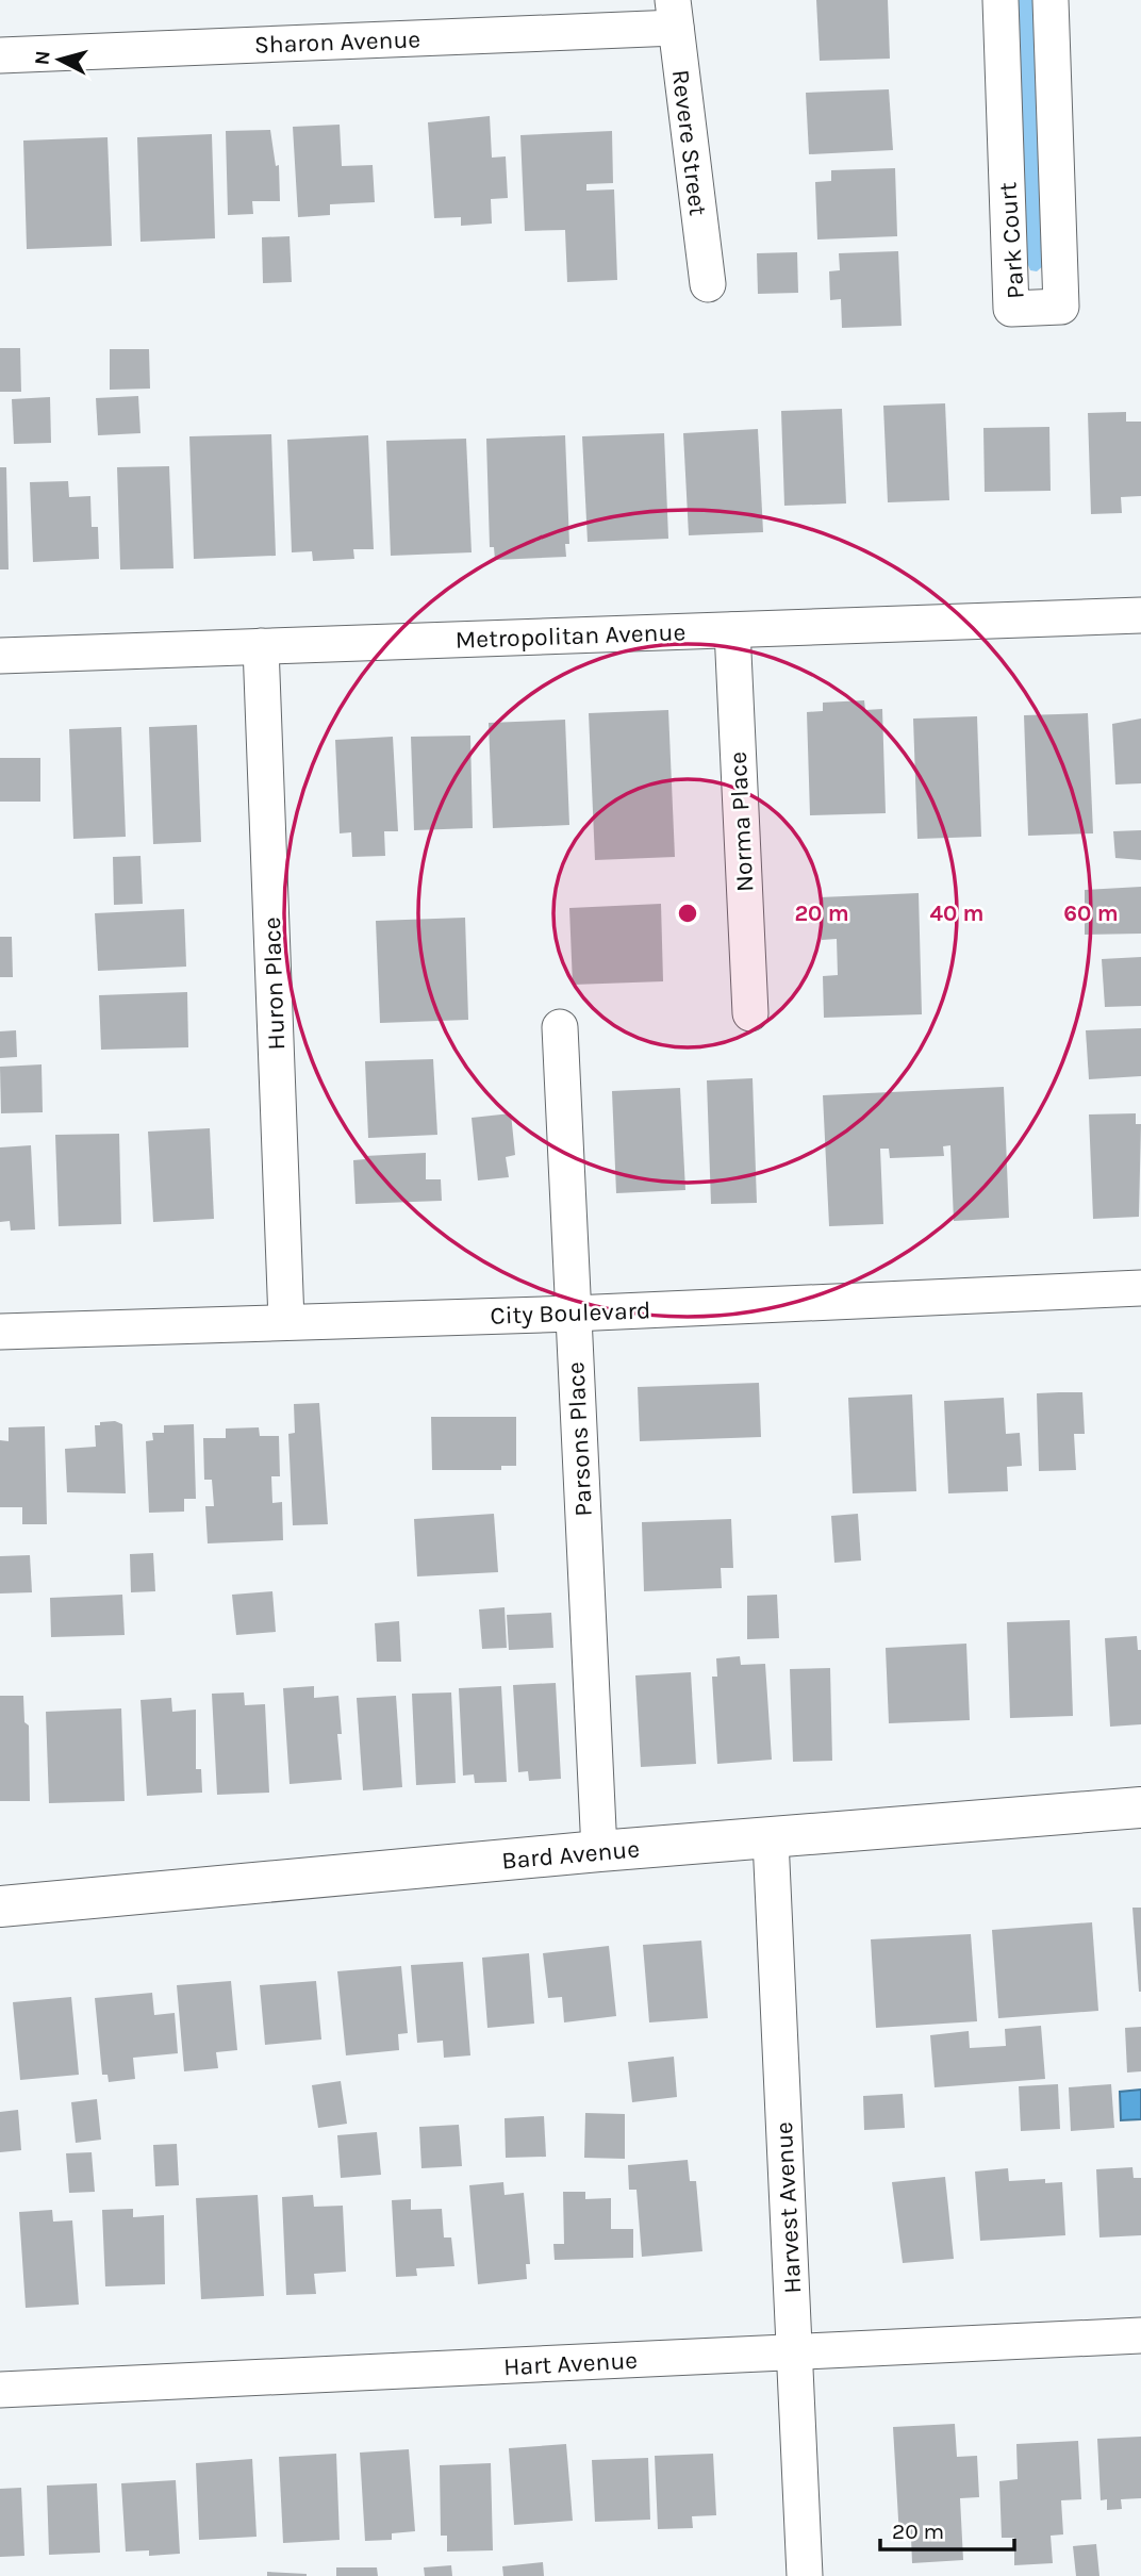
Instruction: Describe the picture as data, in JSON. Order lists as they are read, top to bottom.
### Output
{
  "streets": {
    "street": [
      "Sharon Avenue",
      "Revere Street",
      "Park Court",
      "Metropolitan Avenue",
      "Norma Place",
      "Huron Place",
      "City Boulevard",
      "Parsons Place",
      "Bard Avenue",
      "Harvest Avenue",
      "Hart Avenue"
    ]
  },
  "crossings": [
    ["Sharon Avenue", "Revere Street"],
    ["Metropolitan Avenue", "Norma Place"],
    ["Metropolitan Avenue", "Huron Place"],
    ["Huron Place", "City Boulevard"],
    ["City Boulevard", "Parsons Place"],
    ["Parsons Place", "Bard Avenue"],
    ["Bard Avenue", "Harvest Avenue"],
    ["Harvest Avenue", "Hart Avenue"]
  ],
  "scale_bar": "20 m",
  "north": "left",
  "rings": ["20 m", "40 m", "60 m"]
}
